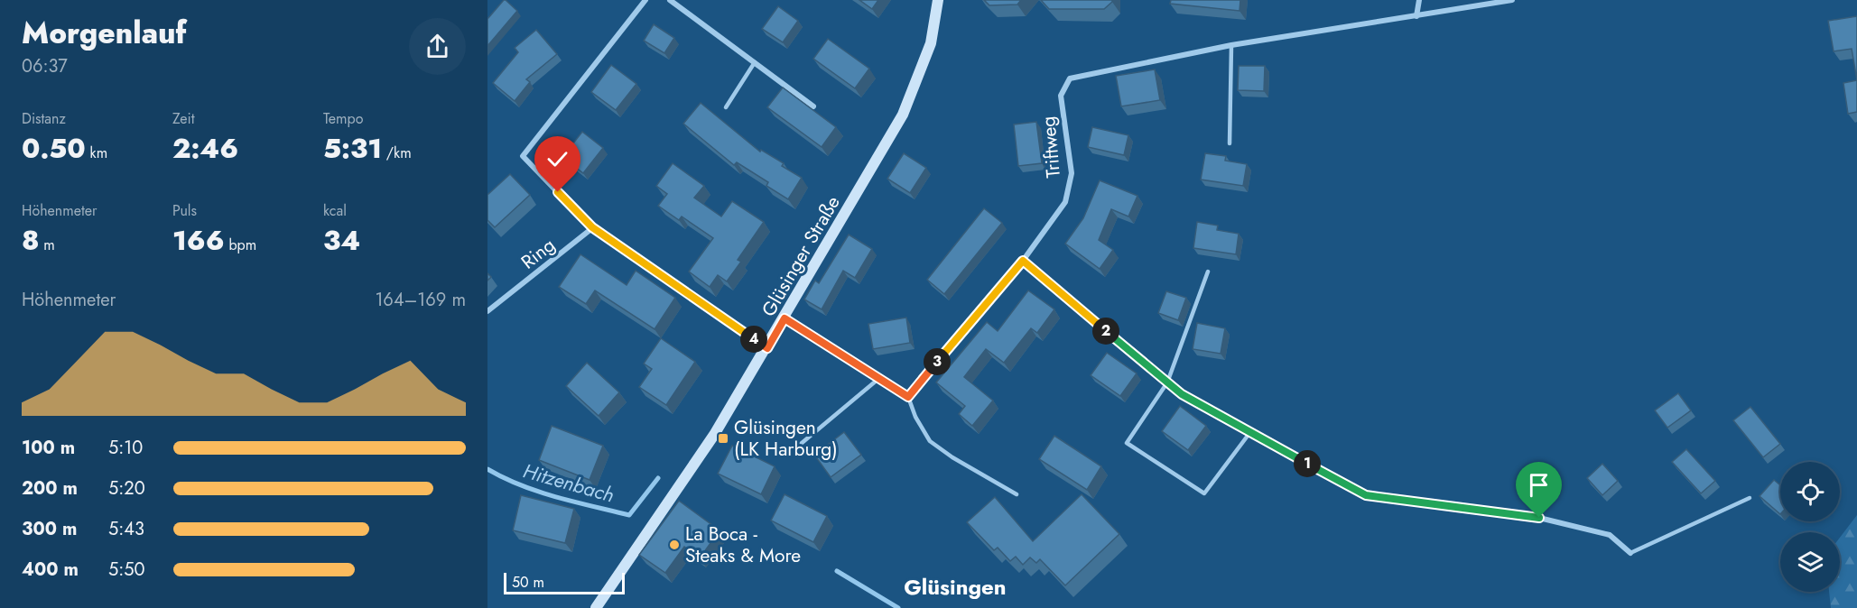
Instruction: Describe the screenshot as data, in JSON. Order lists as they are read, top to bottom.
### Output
{
  "streets": {
    "street": ["Triftweg", "Ring", "Glüsinger Straße"]
  },
  "districts": ["Glüsingen"],
  "water": ["Hitzenbach"],
  "places": {
    "transit": ["Glüsingen (LK Harburg)"],
    "other": ["La Boca - Steaks & More"]
  },
  "scale_bar": "50 m",
  "page": {
    "heading": ["Morgenlauf", "06:37"],
    "stats": [
      ["Distanz", "0.50 km"],
      ["Zeit", "2:46"],
      ["Tempo", "5:31 /km"],
      ["Höhenmeter", "8 m"],
      ["Puls", "166 bpm"],
      ["kcal", "34"]
    ],
    "chart": ["Höhenmeter", "164–169 m"],
    "pins": [
      "2",
      "4",
      "3",
      "1"
    ],
    "list": [
      {
        "name": "100 m",
        "note": "5:10"
      },
      {
        "name": "200 m",
        "note": "5:20"
      },
      {
        "name": "300 m",
        "note": "5:43"
      },
      {
        "name": "400 m",
        "note": "5:50"
      }
    ],
    "scale": "50 m"
  }
}
